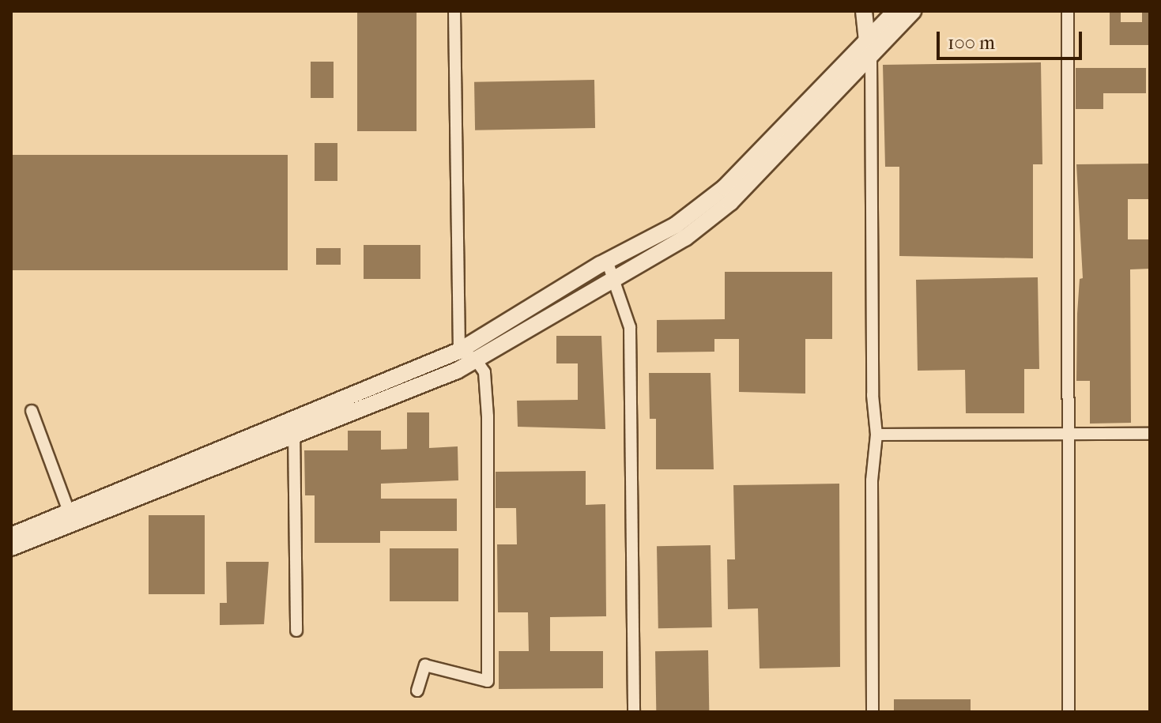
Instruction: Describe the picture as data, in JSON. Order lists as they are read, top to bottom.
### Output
{
  "scale_bar": "100 m"
}
